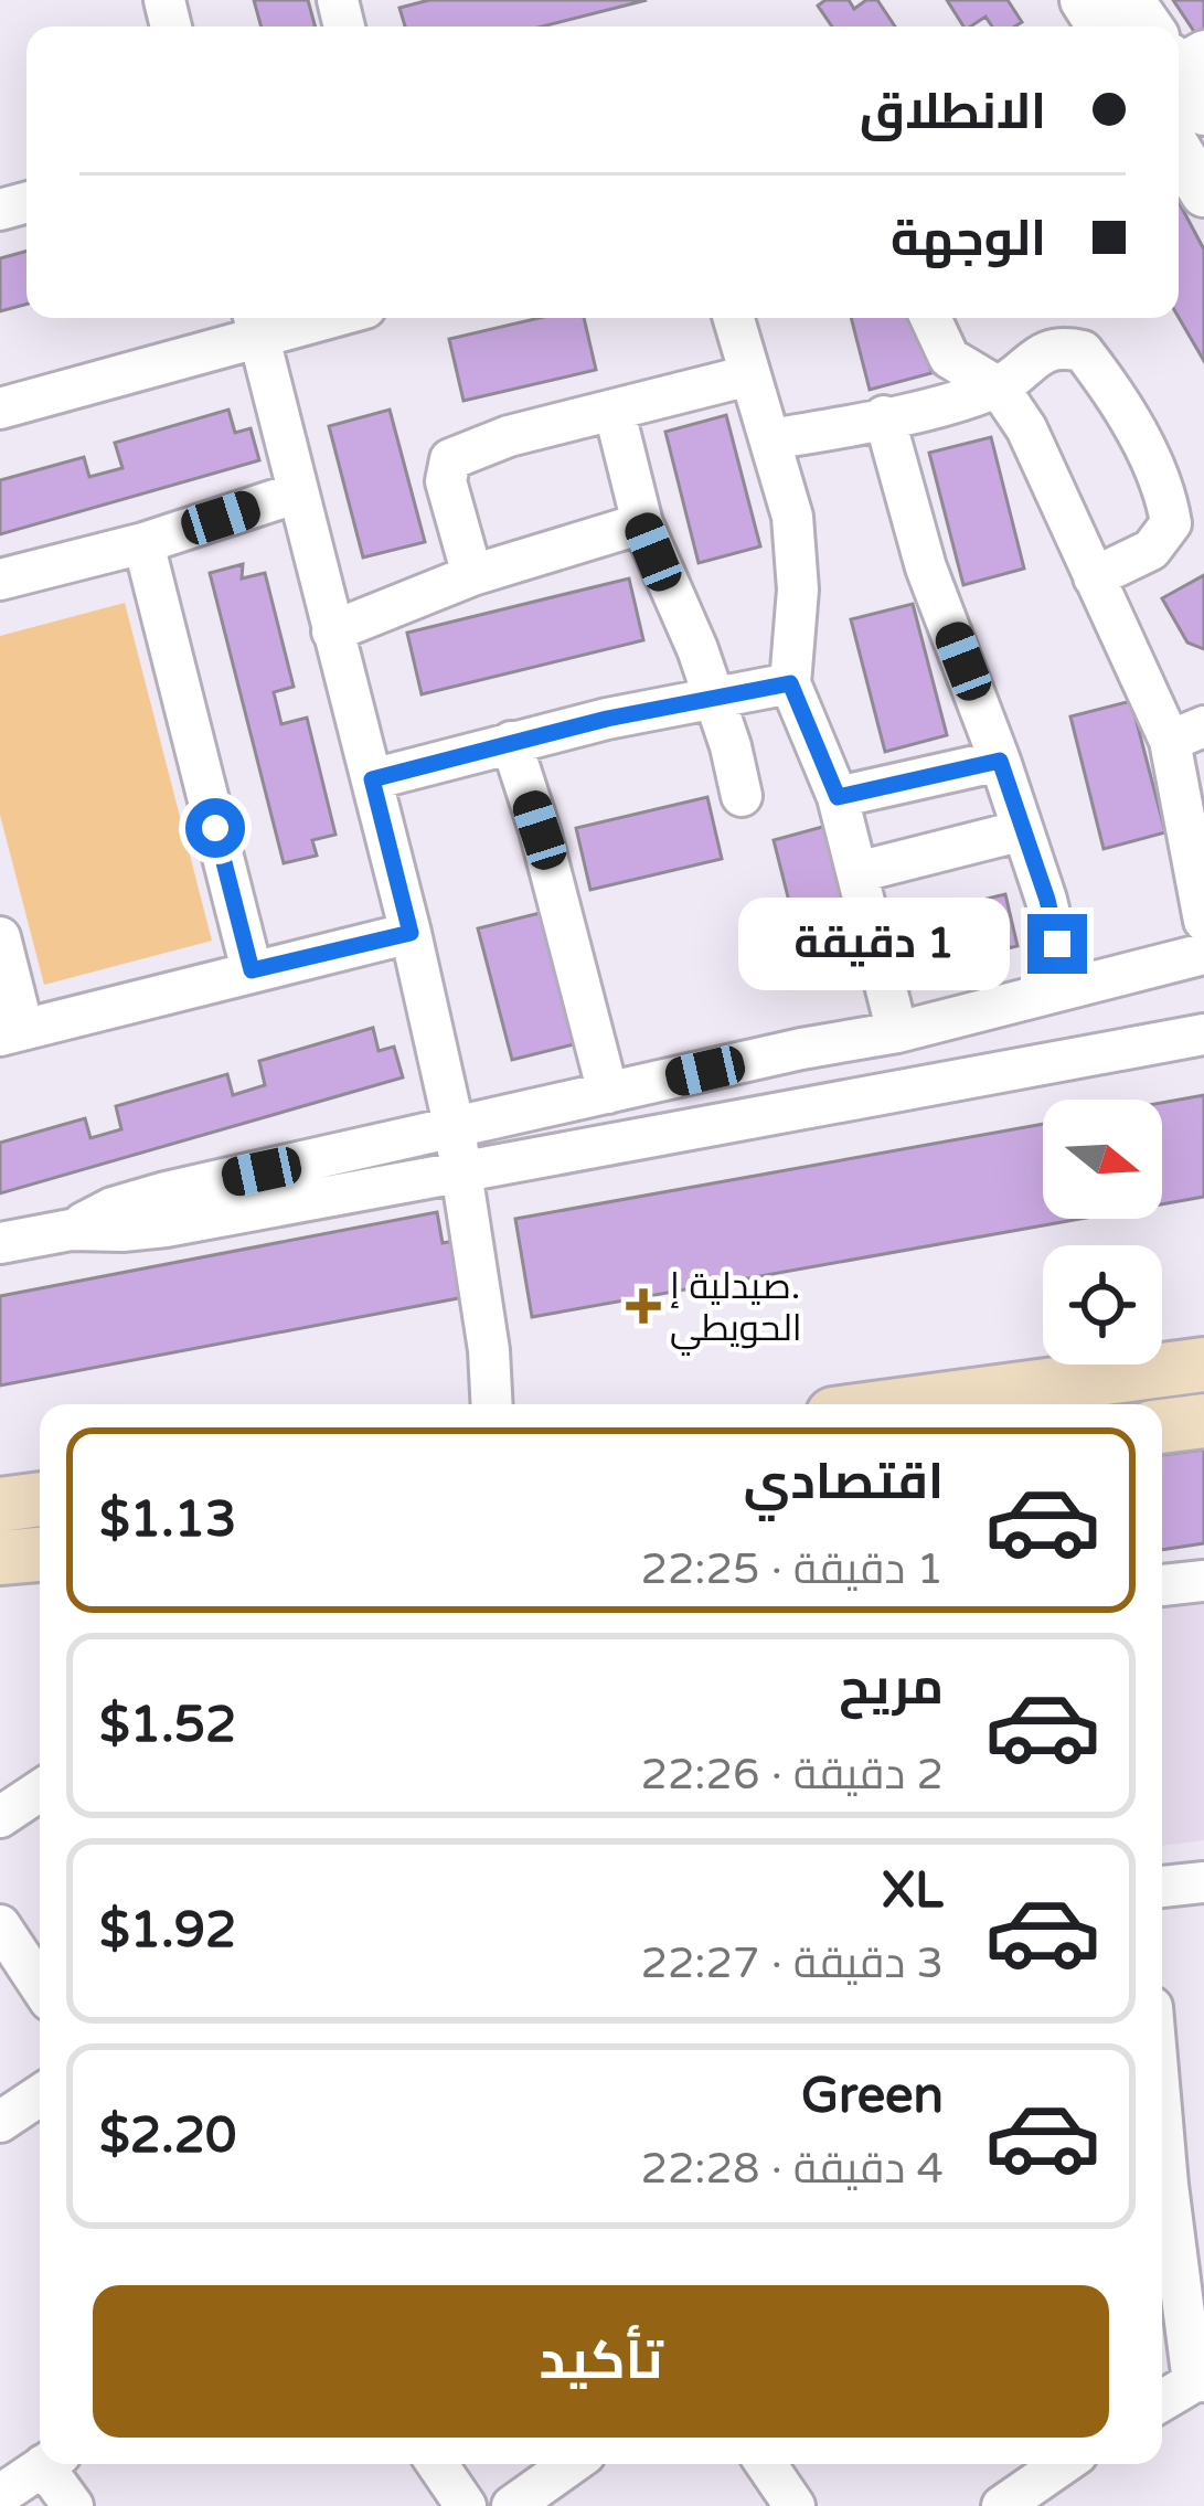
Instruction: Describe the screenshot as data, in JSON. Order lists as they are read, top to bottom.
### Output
{
  "places": {
    "health": ["صيدلية إ. الحويطي"]
  },
  "north": "right",
  "page": {
    "banner": ["الانطلاق", "الوجهة"],
    "bubble": "1 دقيقة",
    "list": [
      {
        "name": "اقتصادي",
        "note": "1 دقيقة · 22:25",
        "value": "$1.13"
      },
      {
        "name": "مريح",
        "note": "2 دقيقة · 22:26",
        "value": "$1.52"
      },
      {
        "name": "XL",
        "note": "3 دقيقة · 22:27",
        "value": "$1.92"
      },
      {
        "name": "Green",
        "note": "4 دقيقة · 22:28",
        "value": "$2.20"
      }
    ],
    "buttons": "تأكيد"
  }
}
